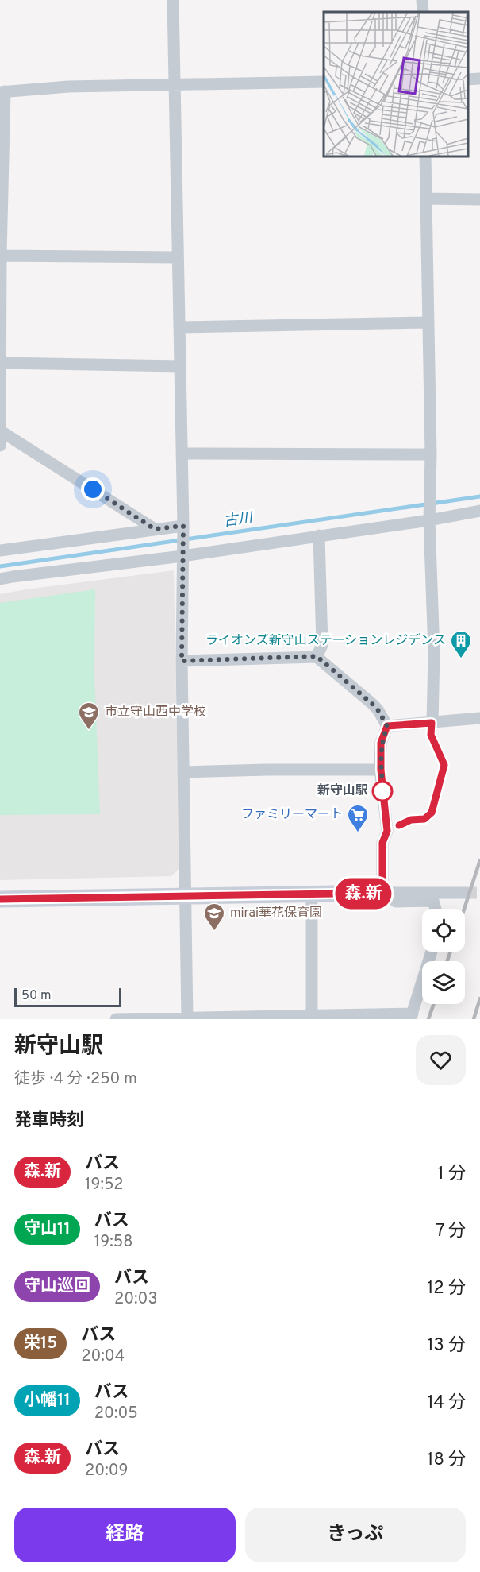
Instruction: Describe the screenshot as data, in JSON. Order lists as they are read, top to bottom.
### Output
{
  "water": ["古川"],
  "places": {
    "building": ["ライオンズ新守山ステーションレジデンス"],
    "school or university": ["市立守山西中学校", "mirai華花保育園"],
    "other": ["新守山駅"],
    "supermarket": ["ファミリーマート"]
  },
  "lines": ["bus line 森.新"],
  "scale_bar": "50 m",
  "page": {
    "on_map": "森.新",
    "scale": "50 m",
    "heading": [
      ["新守山駅", "徒歩 · 4 分 · 250 m"],
      "発車時刻"
    ],
    "list": [
      {
        "mark": "森.新",
        "name": "バス",
        "note": "19:52",
        "value": "1 分"
      },
      {
        "mark": "守山11",
        "name": "バス",
        "note": "19:58",
        "value": "7 分"
      },
      {
        "mark": "守山巡回",
        "name": "バス",
        "note": "20:03",
        "value": "12 分"
      },
      {
        "mark": "栄15",
        "name": "バス",
        "note": "20:04",
        "value": "13 分"
      },
      {
        "mark": "小幡11",
        "name": "バス",
        "note": "20:05",
        "value": "14 分"
      },
      {
        "mark": "森.新",
        "name": "バス",
        "note": "20:09",
        "value": "18 分"
      }
    ],
    "buttons": ["経路", "きっぷ"]
  }
}
